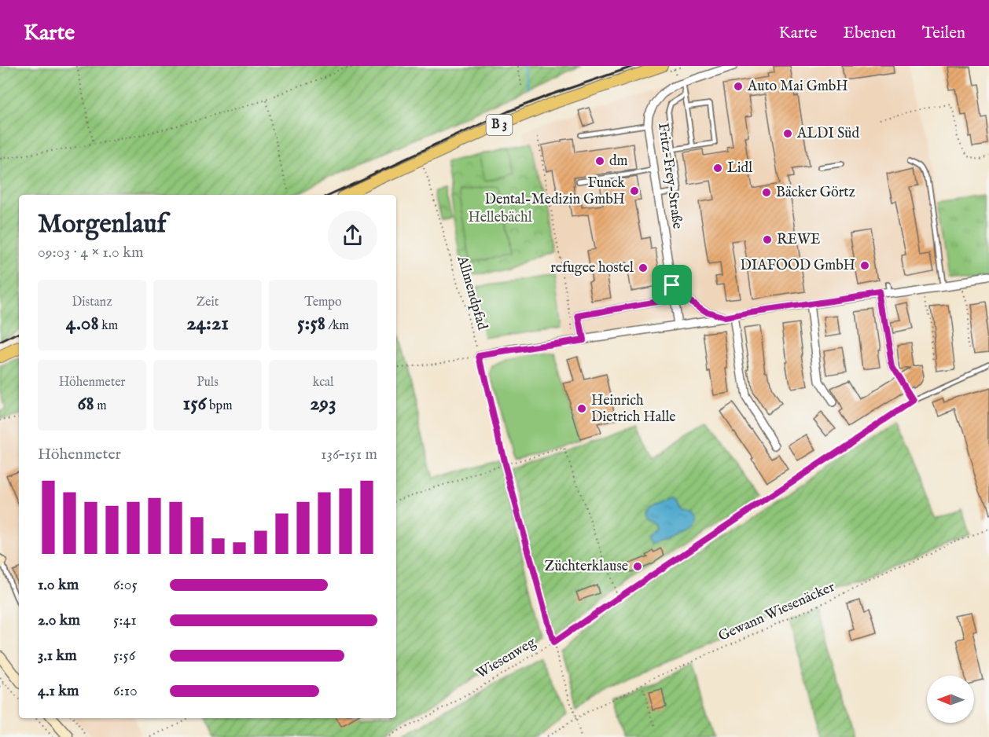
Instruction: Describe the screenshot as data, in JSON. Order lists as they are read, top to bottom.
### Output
{
  "streets": {
    "main road": ["B 3"],
    "street": ["Fritz-Frey-Straße"],
    "lane": ["Wiesenweg"],
    "path": ["Allmendpfad", "Gewann Wiesenäcker"]
  },
  "crossings": [
    ["Allmendpfad", "Gewann Wiesenäcker"],
    ["Allmendpfad", "Wiesenweg"]
  ],
  "parks": ["Hellebächl"],
  "places": [
    "Auto Mai GmbH",
    "ALDI Süd",
    "dm",
    "Lidl",
    "Funck Dental-Medizin GmbH",
    "Bäcker Görtz",
    "REWE",
    "DIAFOOD GmbH",
    "refugee hostel",
    "Heinrich Dietrich Halle",
    "Züchterklause"
  ],
  "north": "left",
  "page": {
    "header": "Karte",
    "nav": ["Karte", "Ebenen", "Teilen"],
    "heading": ["Morgenlauf", "09:03 · 4 × 1.0 km"],
    "stats": [
      ["Distanz", "4.08 km"],
      ["Zeit", "24:21"],
      ["Tempo", "5:58 /km"],
      ["Höhenmeter", "68 m"],
      ["Puls", "156 bpm"],
      ["kcal", "293"]
    ],
    "chart": ["Höhenmeter", "136–151 m"],
    "list": [
      {
        "name": "1.0 km",
        "note": "6:05"
      },
      {
        "name": "2.0 km",
        "note": "5:41"
      },
      {
        "name": "3.1 km",
        "note": "5:56"
      },
      {
        "name": "4.1 km",
        "note": "6:10"
      }
    ]
  }
}
